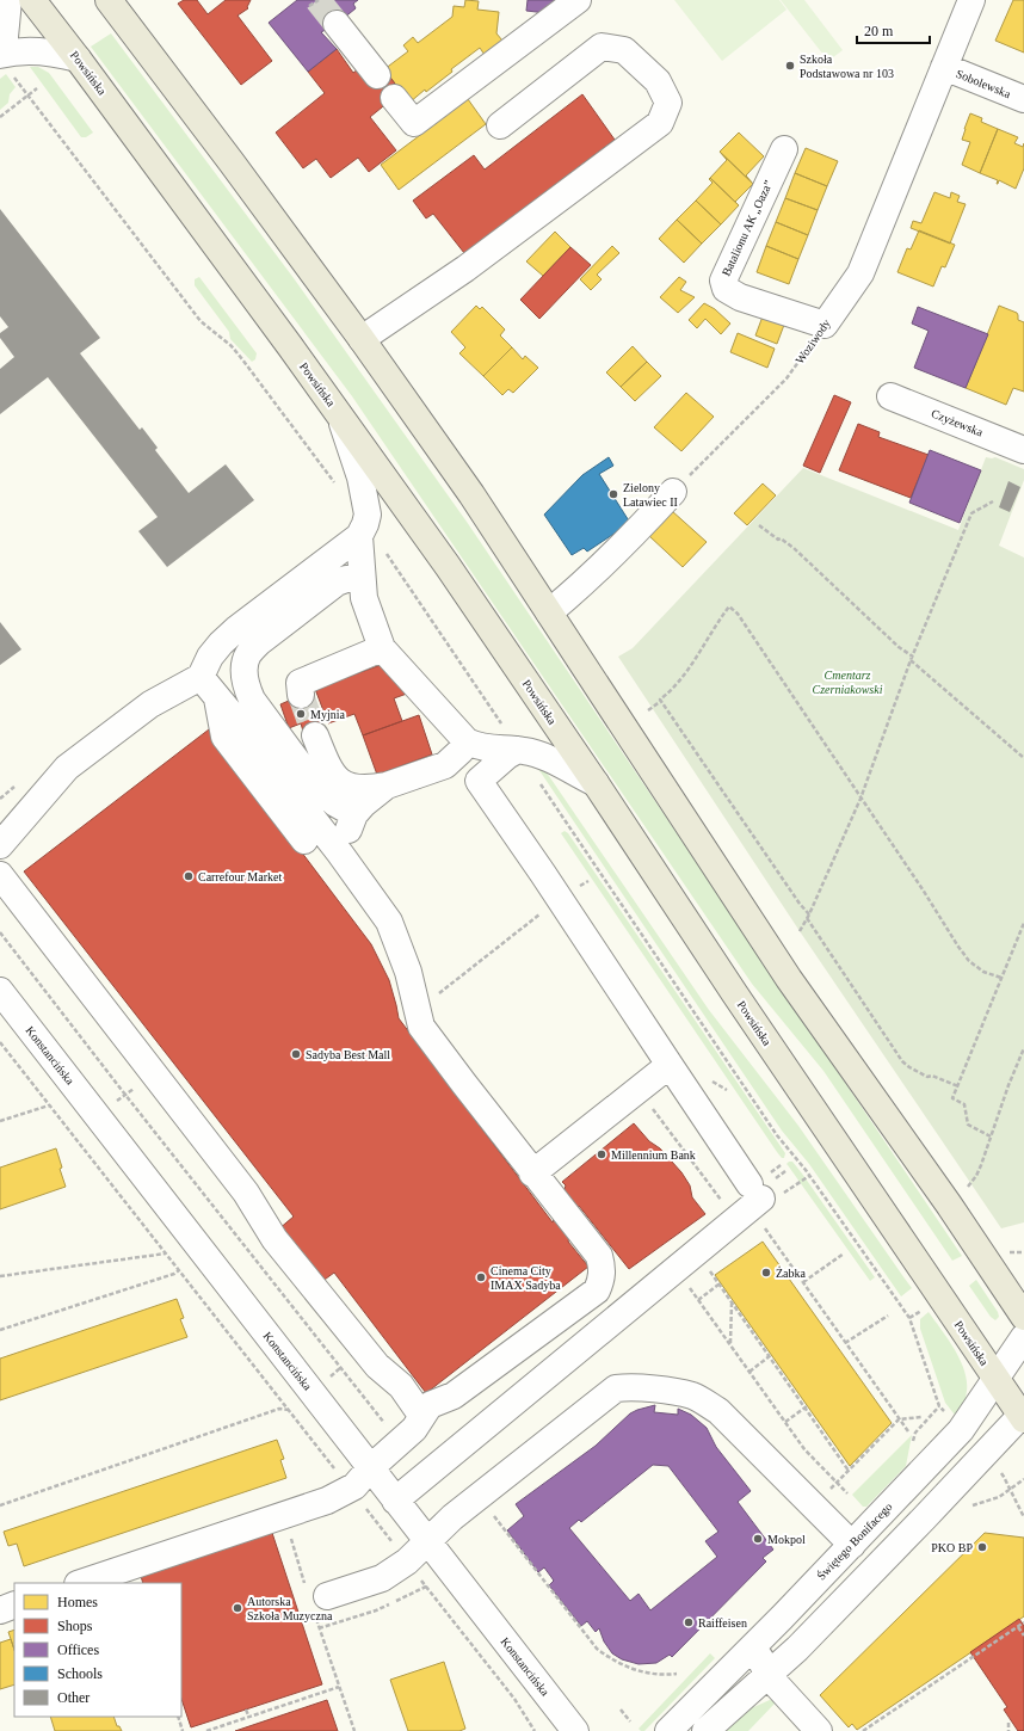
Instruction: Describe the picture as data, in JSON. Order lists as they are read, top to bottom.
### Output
{
  "streets": {
    "main road": ["Powsińska"],
    "street": [
      "Sobolewska",
      "Batalionu AK „Oaza”",
      "Woziwody",
      "Czyżewska",
      "Konstancińska",
      "Świętego Bonifacego"
    ]
  },
  "crossings": [
    ["Powsińska", "Świętego Bonifacego"],
    ["Sobolewska", "Woziwody"],
    ["Batalionu AK „Oaza”", "Woziwody"]
  ],
  "parks": ["Cmentarz Czerniakowski"],
  "places": [
    "Szkoła Podstawowa nr 103",
    "Zielony Latawiec II",
    "Myjnia",
    "Carrefour Market",
    "Sadyba Best Mall",
    "Millennium Bank",
    "Żabka",
    "Cinema City IMAX Sadyba",
    "Mokpol",
    "PKO BP",
    "Autorska Szkoła Muzyczna",
    "Raiffeisen"
  ],
  "legend": [
    "Homes",
    "Shops",
    "Offices",
    "Schools",
    "Other"
  ],
  "scale_bar": "20 m"
}
